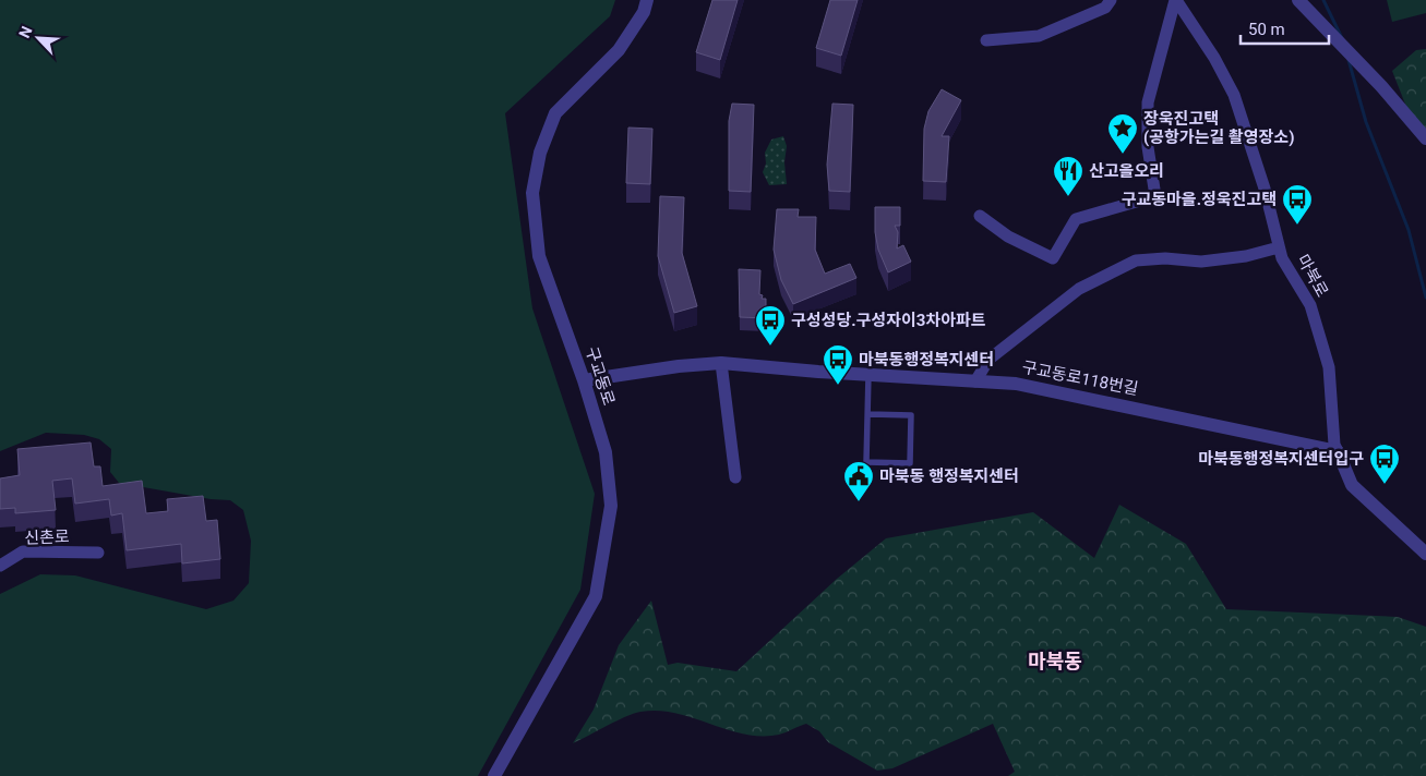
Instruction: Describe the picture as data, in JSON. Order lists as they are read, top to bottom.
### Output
{
  "streets": {
    "street": [
      "마북로",
      "구교동로",
      "구교동로118번길",
      "신촌로"
    ]
  },
  "crossings": [
    ["마북로", "구교동로118번길"],
    ["구교동로", "구교동로118번길"]
  ],
  "districts": ["마북동"],
  "places": {
    "place": ["장욱진고택 (공항가는길 촬영장소)"],
    "restaurant": ["산고을오리"],
    "bus stop": [
      "구교동마을.정욱진고택",
      "구성성당.구성자이3차아파트",
      "마북동행정복지센터",
      "마북동행정복지센터입구"
    ],
    "public building": ["마북동 행정복지센터"]
  },
  "scale_bar": "50 m",
  "north": "top left"
}
